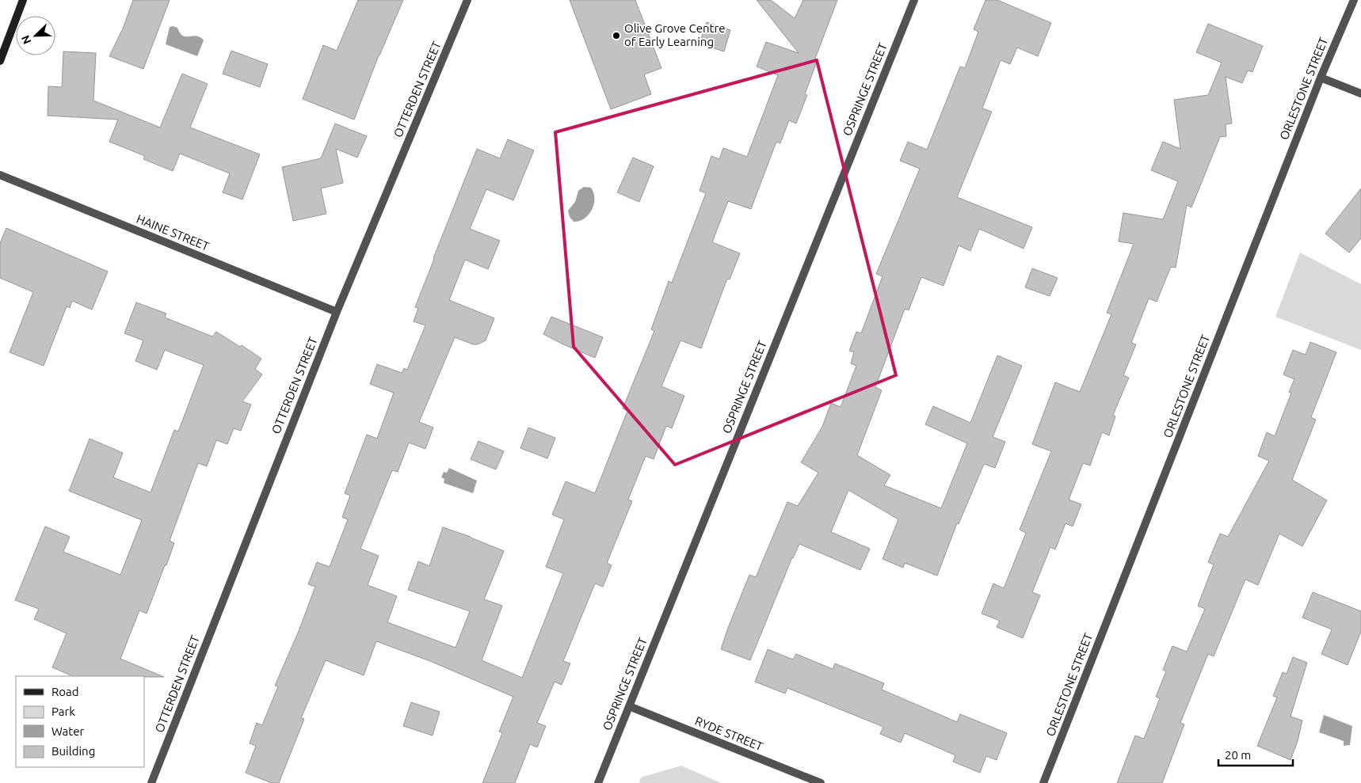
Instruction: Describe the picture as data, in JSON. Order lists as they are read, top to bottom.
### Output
{
  "streets": {
    "street": [
      "ORLESTONE STREET",
      "OTTERDEN STREET",
      "OSPRINGE STREET",
      "HAINE STREET",
      "RYDE STREET"
    ]
  },
  "crossings": [
    ["OTTERDEN STREET", "HAINE STREET"],
    ["OSPRINGE STREET", "RYDE STREET"]
  ],
  "places": ["Olive Grove Centre of Early Learning"],
  "legend": [
    "Road",
    "Park",
    "Water",
    "Building"
  ],
  "scale_bar": "20 m",
  "north": "bottom left"
}
